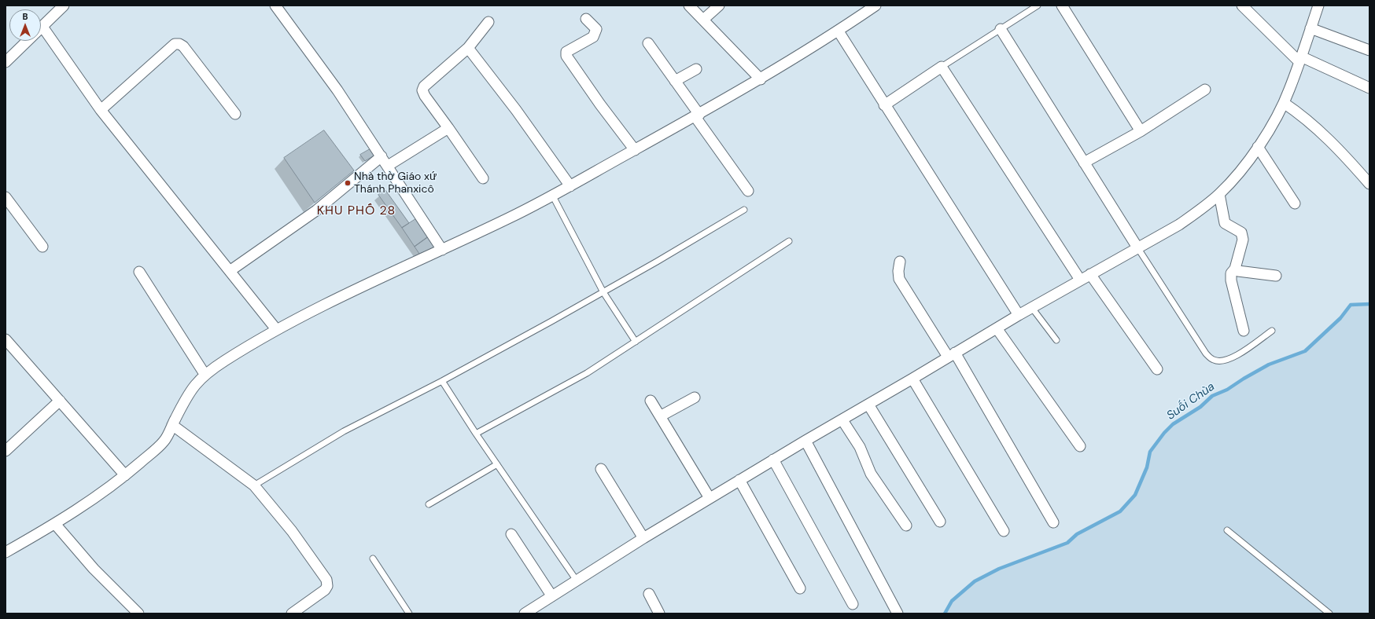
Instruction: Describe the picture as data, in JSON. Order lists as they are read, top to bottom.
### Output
{
  "districts": ["KHU PHỐ 28"],
  "water": ["Suối Chùa"],
  "places": ["Nhà thờ Giáo xứ Thánh Phanxicô"],
  "north": "top"
}
